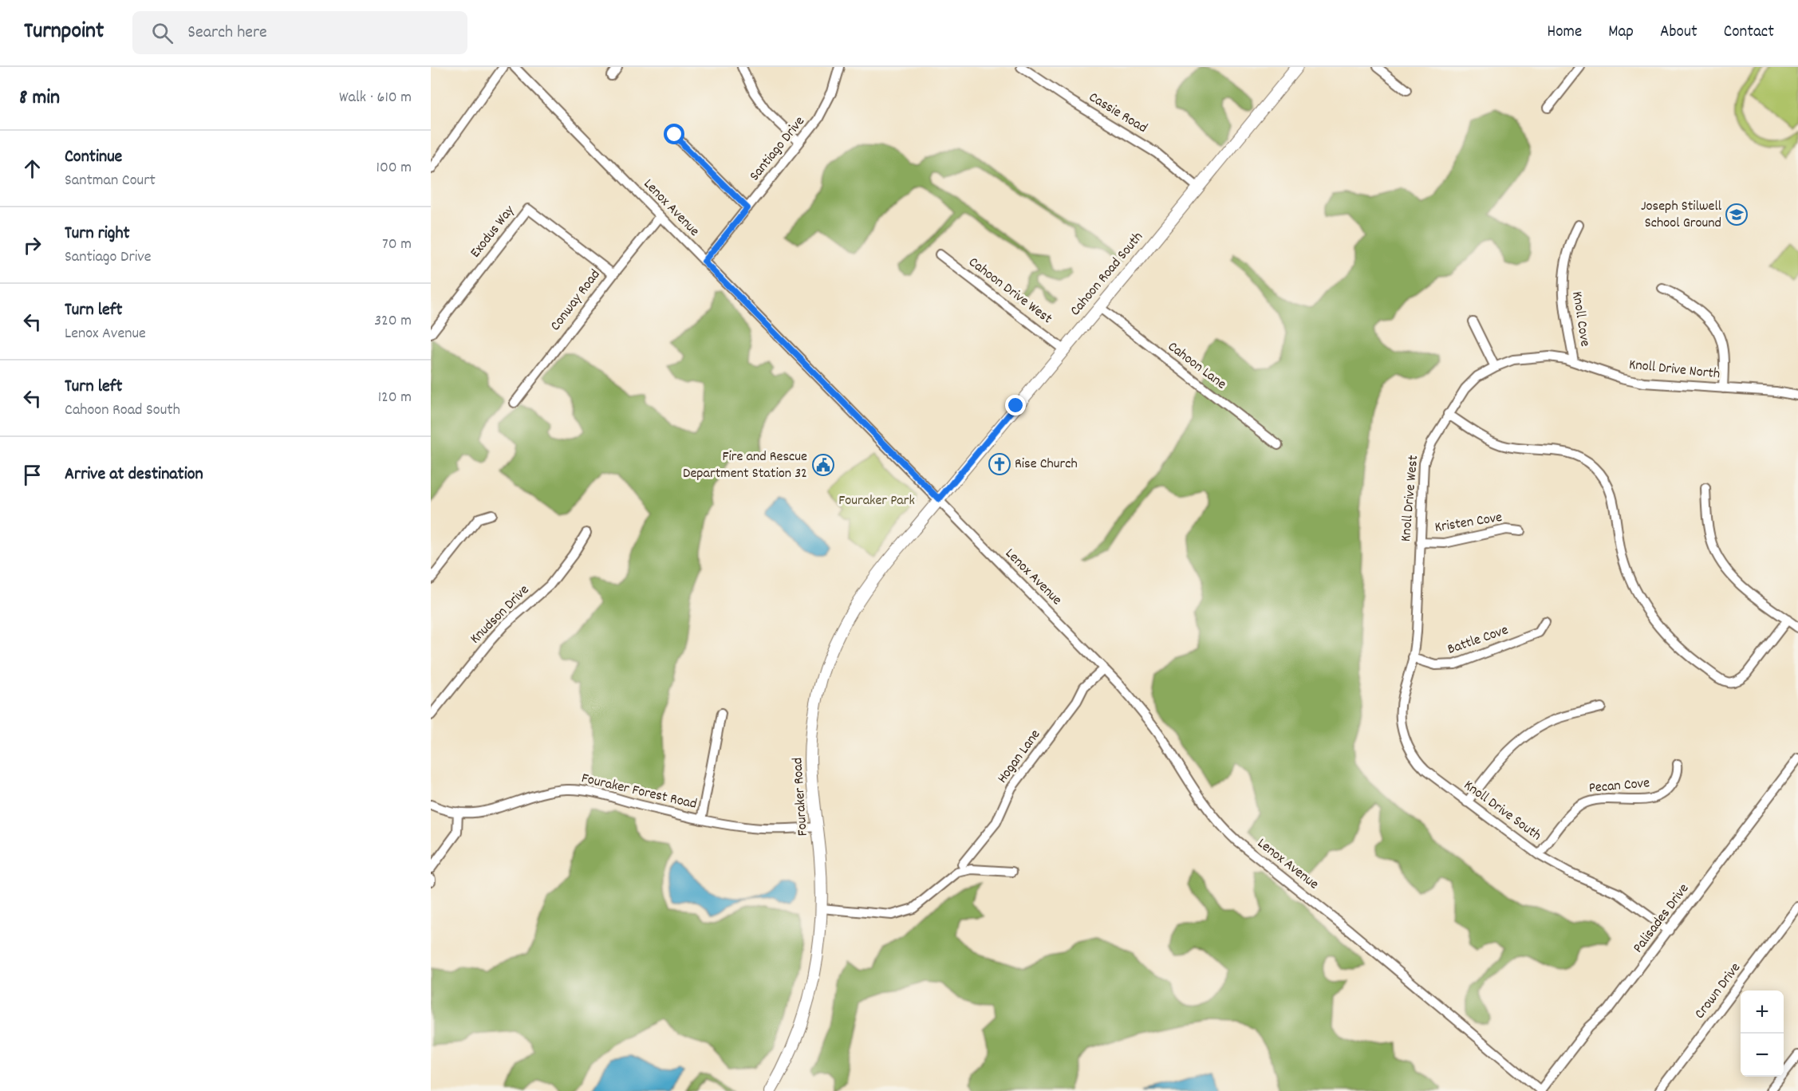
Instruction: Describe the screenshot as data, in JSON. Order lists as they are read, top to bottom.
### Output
{
  "streets": {
    "main road": ["Cahoon Road South", "Fouraker Road"],
    "street": [
      "Cassie Road",
      "Santiago Drive",
      "Lenox Avenue",
      "Exodus Way",
      "Cahoon Drive West",
      "Conway Road",
      "Knoll Cove",
      "Cahoon Lane",
      "Knoll Drive North",
      "Knoll Drive West",
      "Kristen Cove",
      "Knudson Drive",
      "Battle Cove",
      "Hogan Lane",
      "Pecan Cove",
      "Fouraker Forest Road",
      "Knoll Drive South",
      "Palisades Drive",
      "Crown Drive"
    ]
  },
  "crossings": [
    ["Cassie Road", "Cahoon Road South"],
    ["Santiago Drive", "Lenox Avenue"],
    ["Lenox Avenue", "Cahoon Road South"],
    ["Lenox Avenue", "Conway Road"],
    ["Lenox Avenue", "Hogan Lane"],
    ["Lenox Avenue", "Fouraker Road"],
    ["Lenox Avenue", "Palisades Drive"],
    ["Exodus Way", "Conway Road"],
    ["Cahoon Road South", "Cahoon Drive West"],
    ["Cahoon Road South", "Cahoon Lane"],
    ["Cahoon Road South", "Fouraker Road"],
    ["Knoll Cove", "Knoll Drive North"],
    ["Knoll Drive North", "Knoll Drive West"],
    ["Knoll Drive West", "Kristen Cove"],
    ["Knoll Drive West", "Battle Cove"],
    ["Knoll Drive West", "Knoll Drive South"],
    ["Battle Cove", "Knoll Drive South"],
    ["Pecan Cove", "Knoll Drive South"],
    ["Fouraker Forest Road", "Fouraker Road"],
    ["Knoll Drive South", "Palisades Drive"]
  ],
  "parks": ["Fouraker Park"],
  "places": {
    "school or university": ["Joseph Stilwell School Ground"],
    "church": ["Rise Church"],
    "public building": ["Fire and Rescue Department Station 32"]
  },
  "page": {
    "header": "Turnpoint",
    "search": "Search here",
    "nav": [
      "Home",
      "Map",
      "About",
      "Contact"
    ],
    "heading": ["8 min", "Walk · 610 m"],
    "list": [
      ["Continue", "Santman Court", "100 m"],
      ["Turn right", "Santiago Drive", "70 m"],
      ["Turn left", "Lenox Avenue", "320 m"],
      ["Turn left", "Cahoon Road South", "120 m"],
      "Arrive at destination"
    ],
    "map_buttons": ["+", "−"]
  }
}
